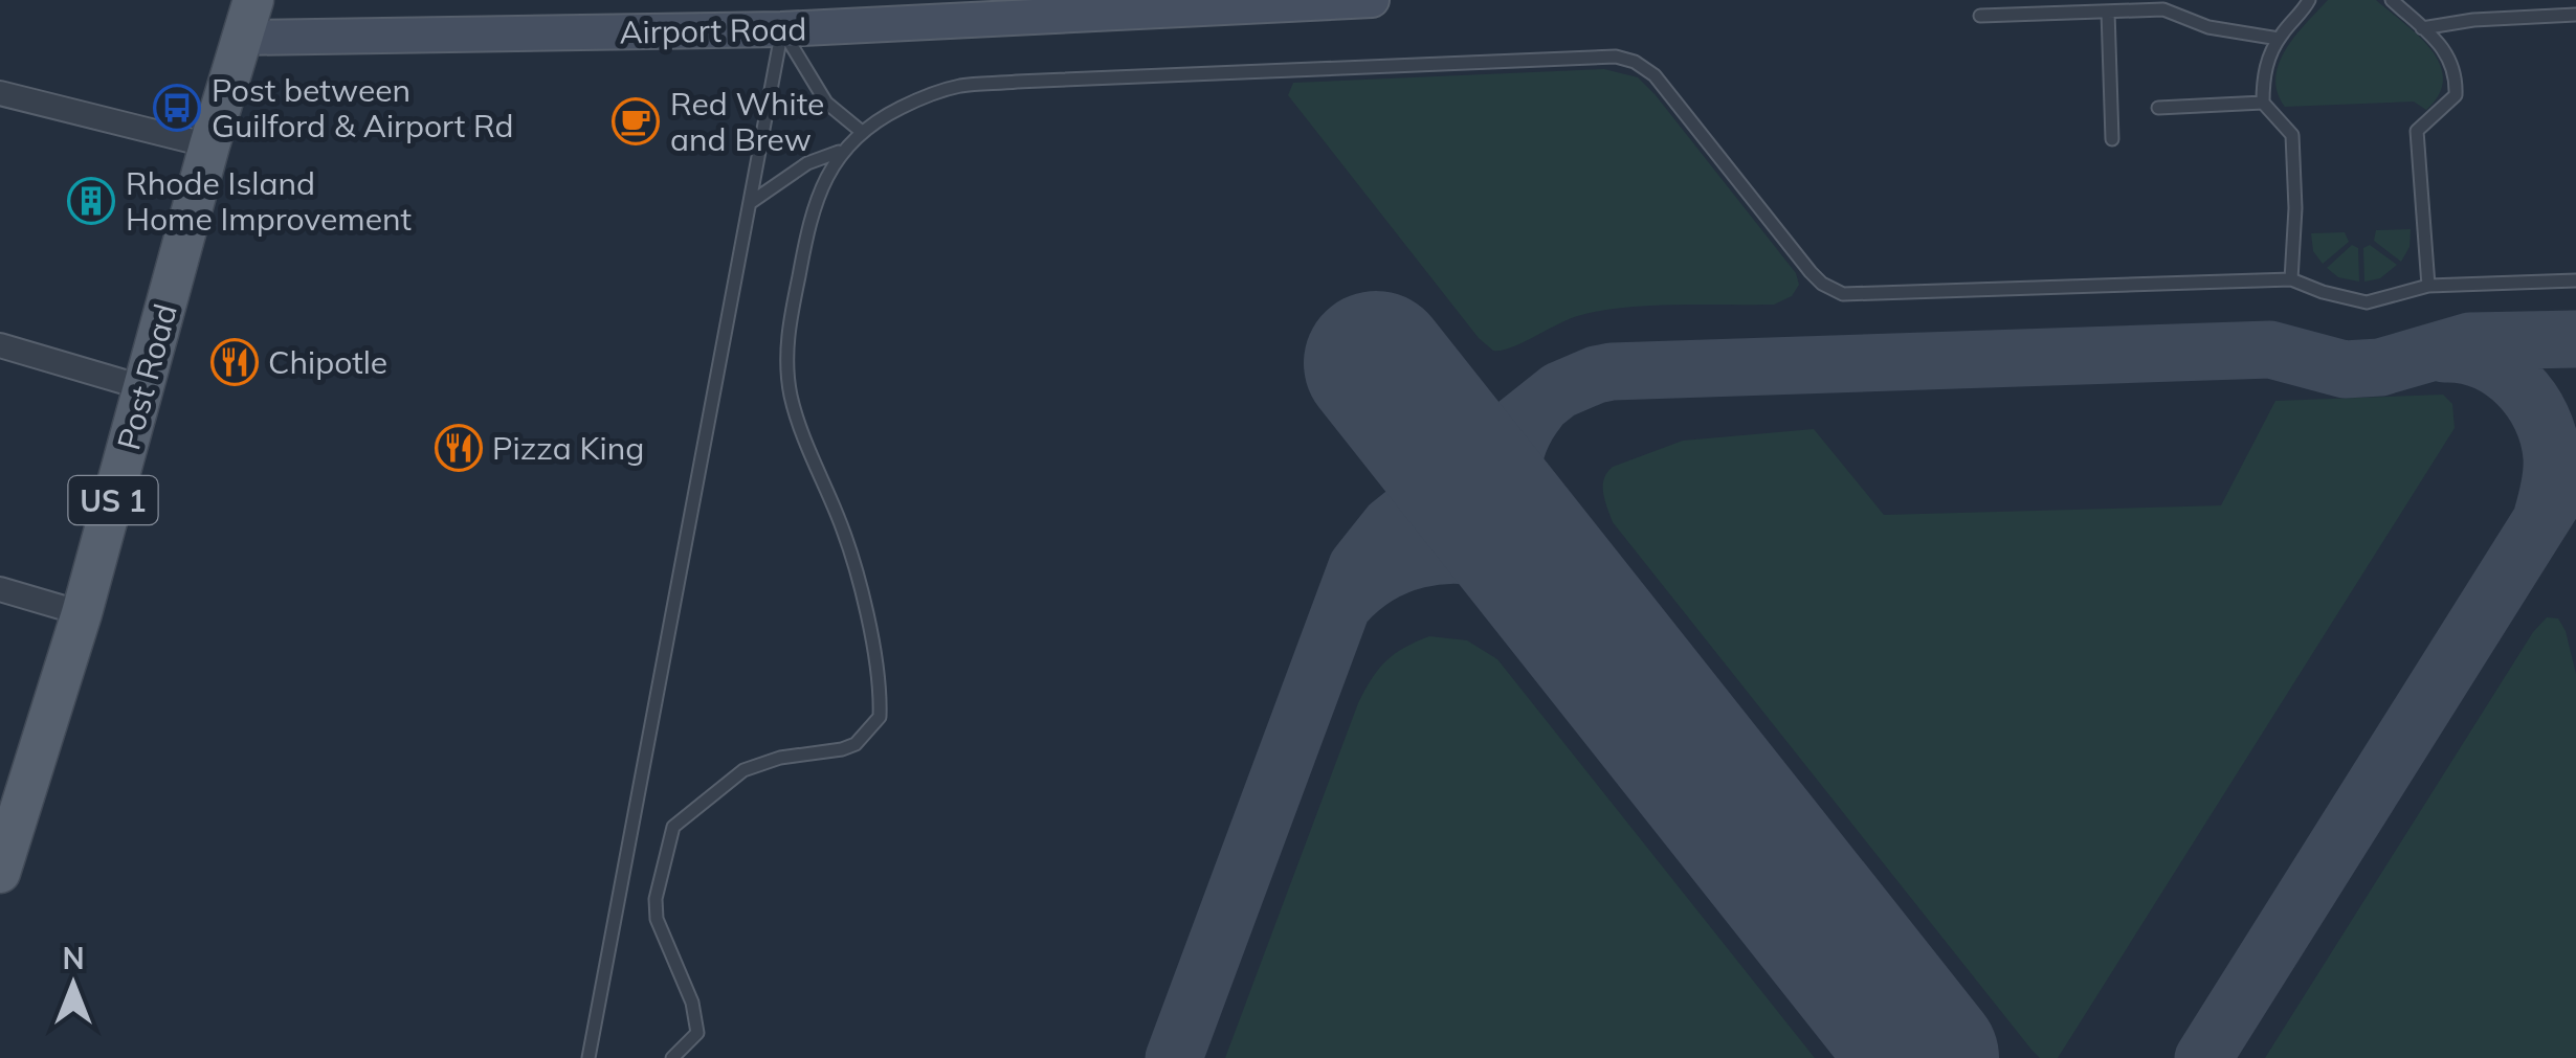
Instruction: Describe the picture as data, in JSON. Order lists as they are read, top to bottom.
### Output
{
  "streets": {
    "main road": ["Airport Road", "Post Road", "US 1"]
  },
  "crossings": [
    ["Airport Road", "Post Road"]
  ],
  "places": {
    "bus stop": ["Post between Guilford & Airport Rd"],
    "cafe": ["Red White and Brew"],
    "building": ["Rhode Island Home Improvement"],
    "restaurant": ["Chipotle", "Pizza King"]
  },
  "north": "top"
}
